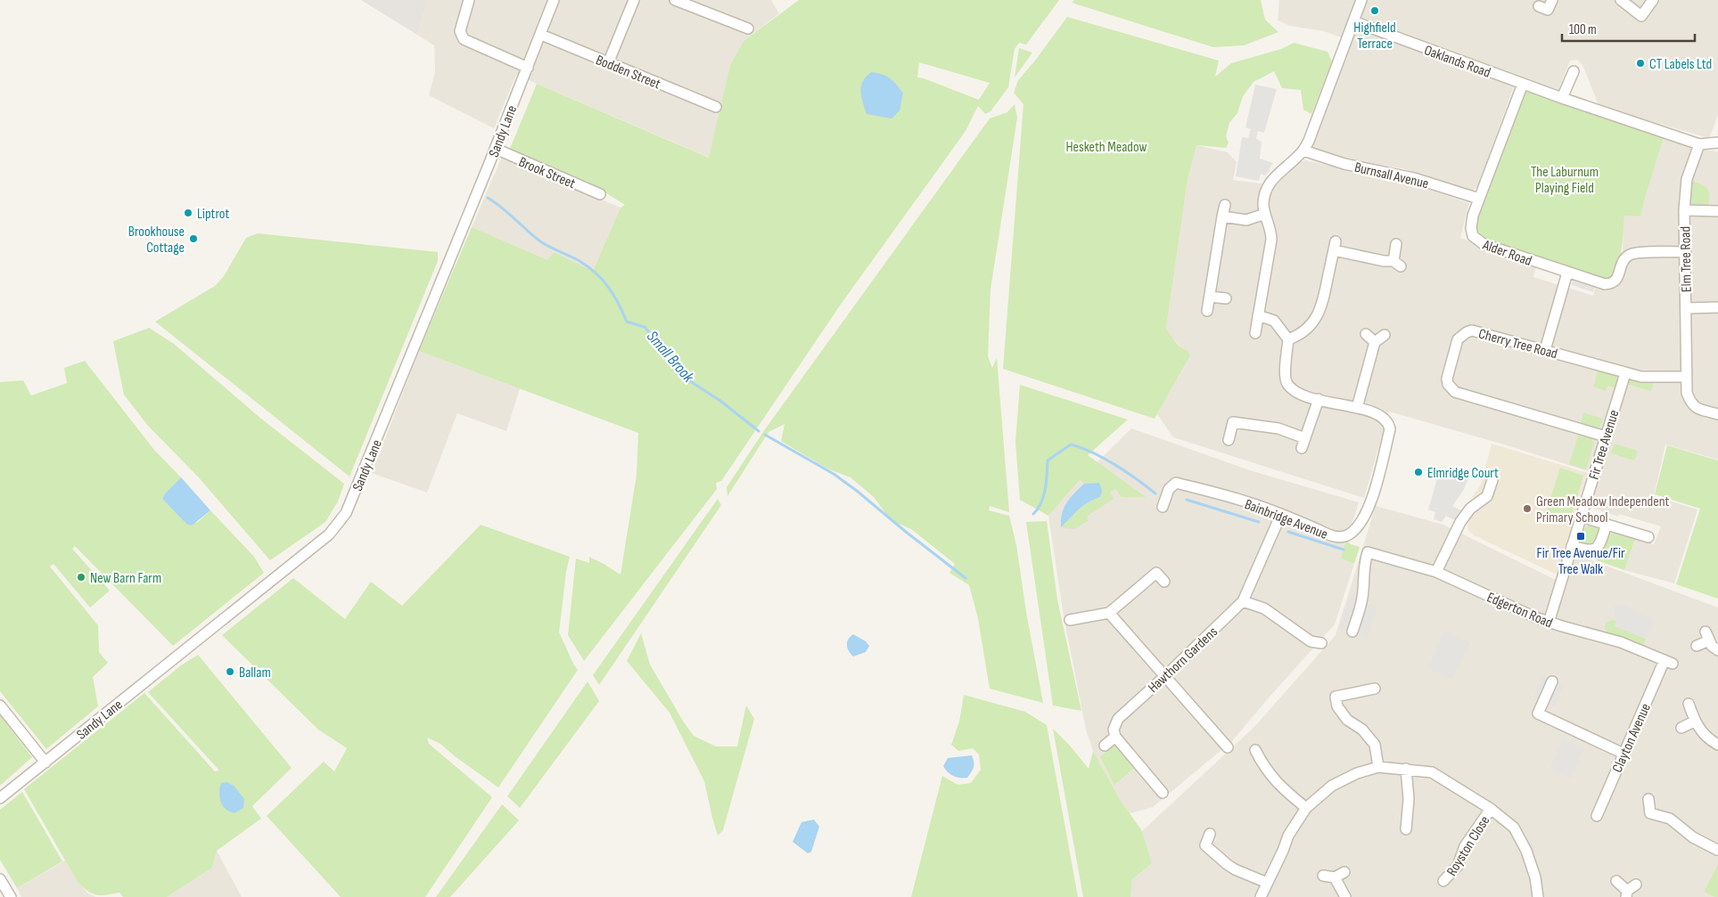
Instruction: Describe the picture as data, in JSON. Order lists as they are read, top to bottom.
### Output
{
  "streets": {
    "street": [
      "Oaklands Road",
      "Bodden Street",
      "Sandy Lane",
      "Brook Street",
      "Burnsall Avenue",
      "Alder Road",
      "Elm Tree Road",
      "Cherry Tree Road",
      "Fir Tree Avenue",
      "Bainbridge Avenue",
      "Edgerton Road",
      "Hawthorn Gardens",
      "Clayton Avenue",
      "Royston Close"
    ]
  },
  "crossings": [
    ["Oaklands Road", "Alder Road"],
    ["Oaklands Road", "Elm Tree Road"],
    ["Bodden Street", "Sandy Lane"],
    ["Sandy Lane", "Brook Street"],
    ["Burnsall Avenue", "Alder Road"],
    ["Alder Road", "Elm Tree Road"],
    ["Elm Tree Road", "Cherry Tree Road"],
    ["Cherry Tree Road", "Fir Tree Avenue"],
    ["Fir Tree Avenue", "Edgerton Road"],
    ["Bainbridge Avenue", "Hawthorn Gardens"],
    ["Edgerton Road", "Clayton Avenue"]
  ],
  "water": ["Small Brook"],
  "parks": ["Hesketh Meadow", "The Laburnum Playing Field"],
  "places": {
    "other": [
      "Highfield Terrace",
      "CT Labels Ltd",
      "Liptrot",
      "Brookhouse Cottage",
      "Elmridge Court",
      "Green Meadow Independent Primary School",
      "New Barn Farm",
      "Ballam"
    ],
    "transit": ["Fir Tree Avenue/Fir Tree Walk"]
  },
  "scale_bar": "100 m"
}
